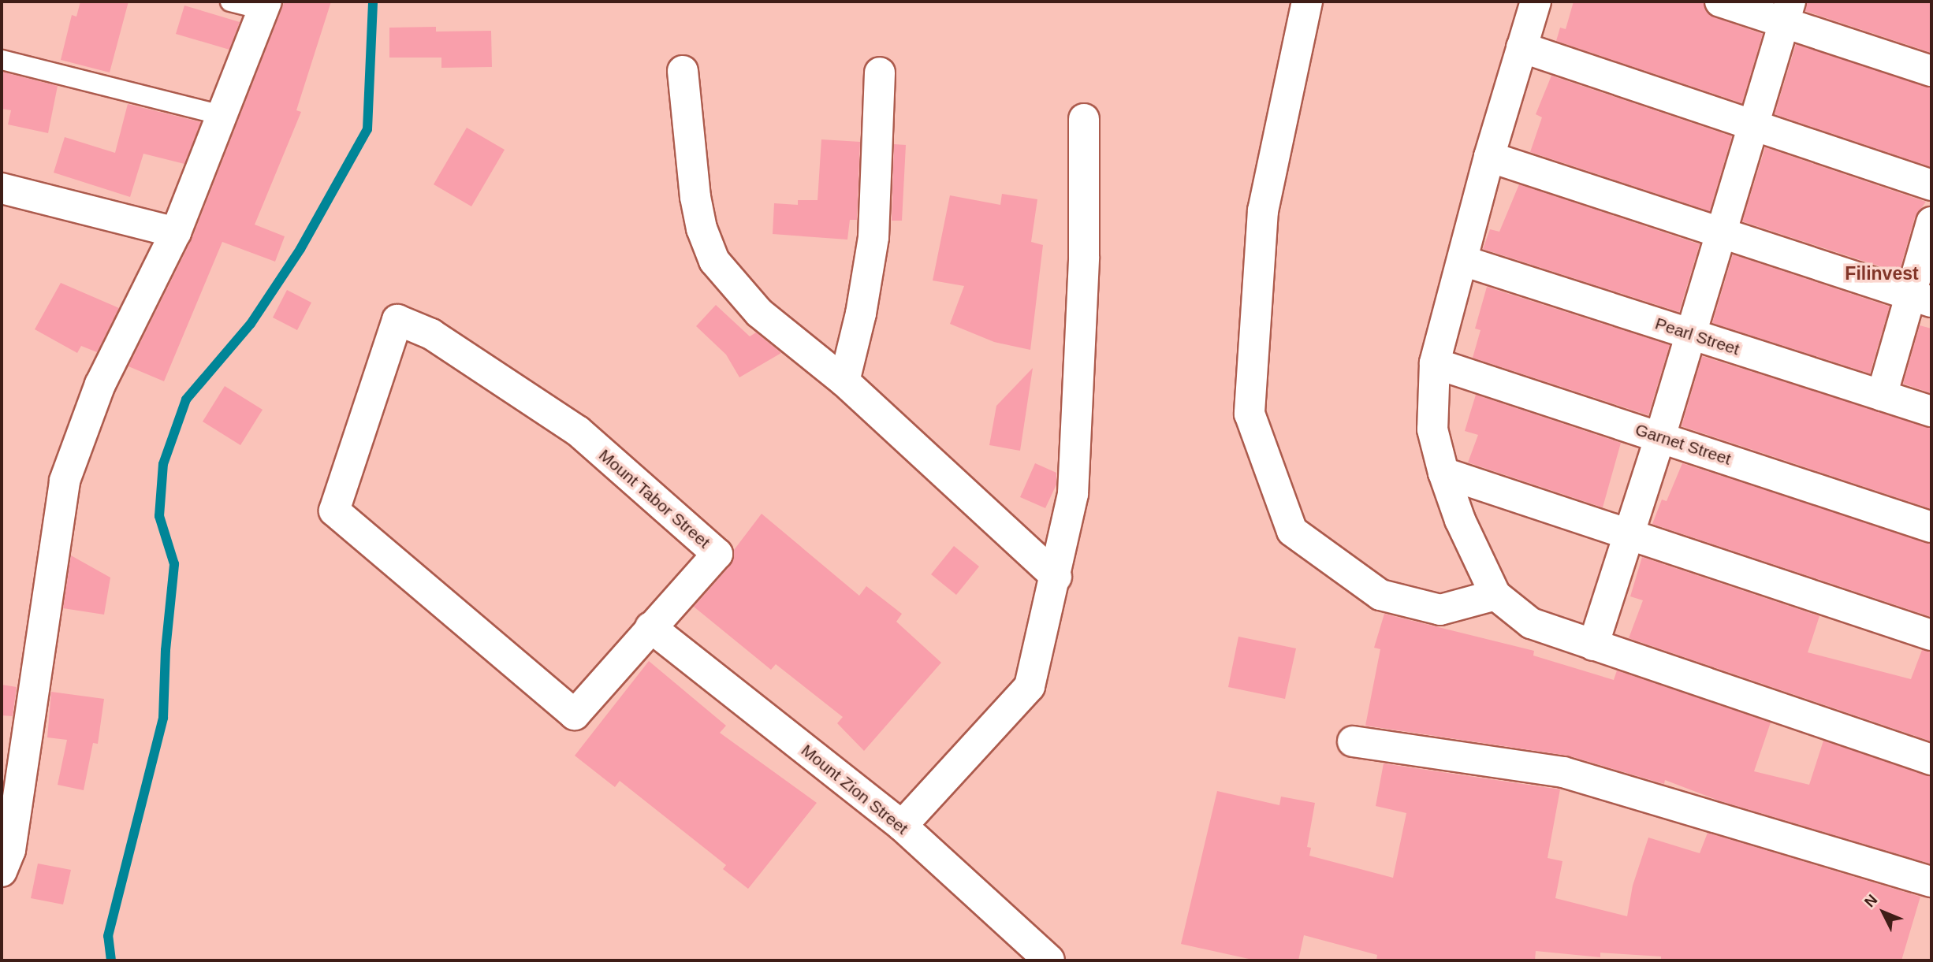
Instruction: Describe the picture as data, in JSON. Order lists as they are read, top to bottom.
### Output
{
  "streets": {
    "street": [
      "Pearl Street",
      "Garnet Street",
      "Mount Tabor Street",
      "Mount Zion Street"
    ]
  },
  "crossings": [
    ["Mount Tabor Street", "Mount Zion Street"]
  ],
  "districts": ["Filinvest"],
  "north": "top left"
}
